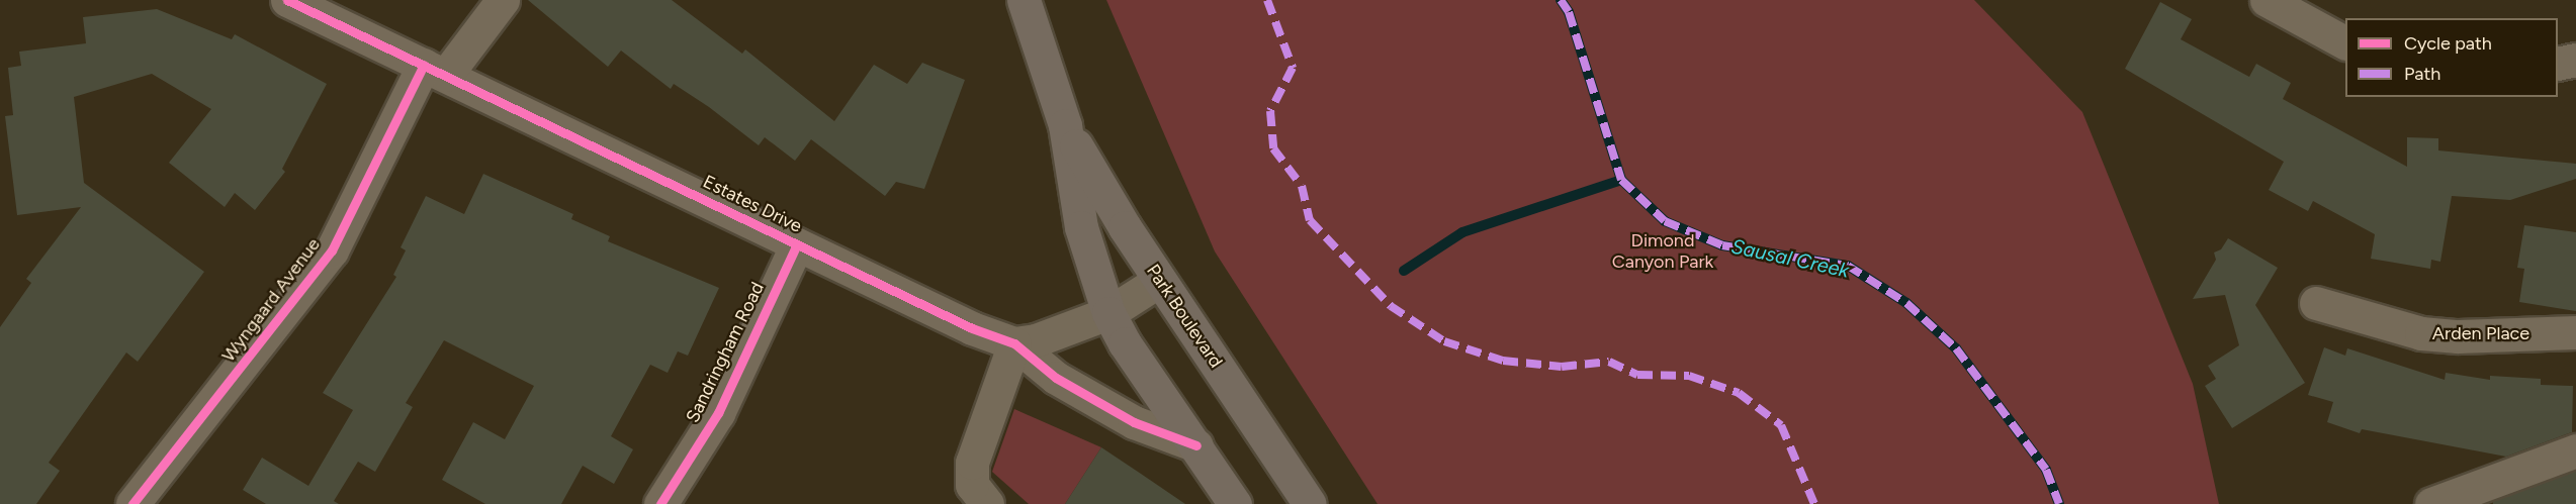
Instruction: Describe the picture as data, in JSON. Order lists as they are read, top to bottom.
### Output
{
  "streets": {
    "main road": ["Park Boulevard"],
    "street": [
      "Estates Drive",
      "Wyngaard Avenue",
      "Arden Place",
      "Sandringham Road"
    ]
  },
  "crossings": [
    ["Estates Drive", "Wyngaard Avenue"],
    ["Estates Drive", "Park Boulevard"],
    ["Estates Drive", "Sandringham Road"]
  ],
  "water": ["Sausal Creek"],
  "parks": ["Dimond Canyon Park"],
  "legend": ["Cycle path", "Path"]
}
